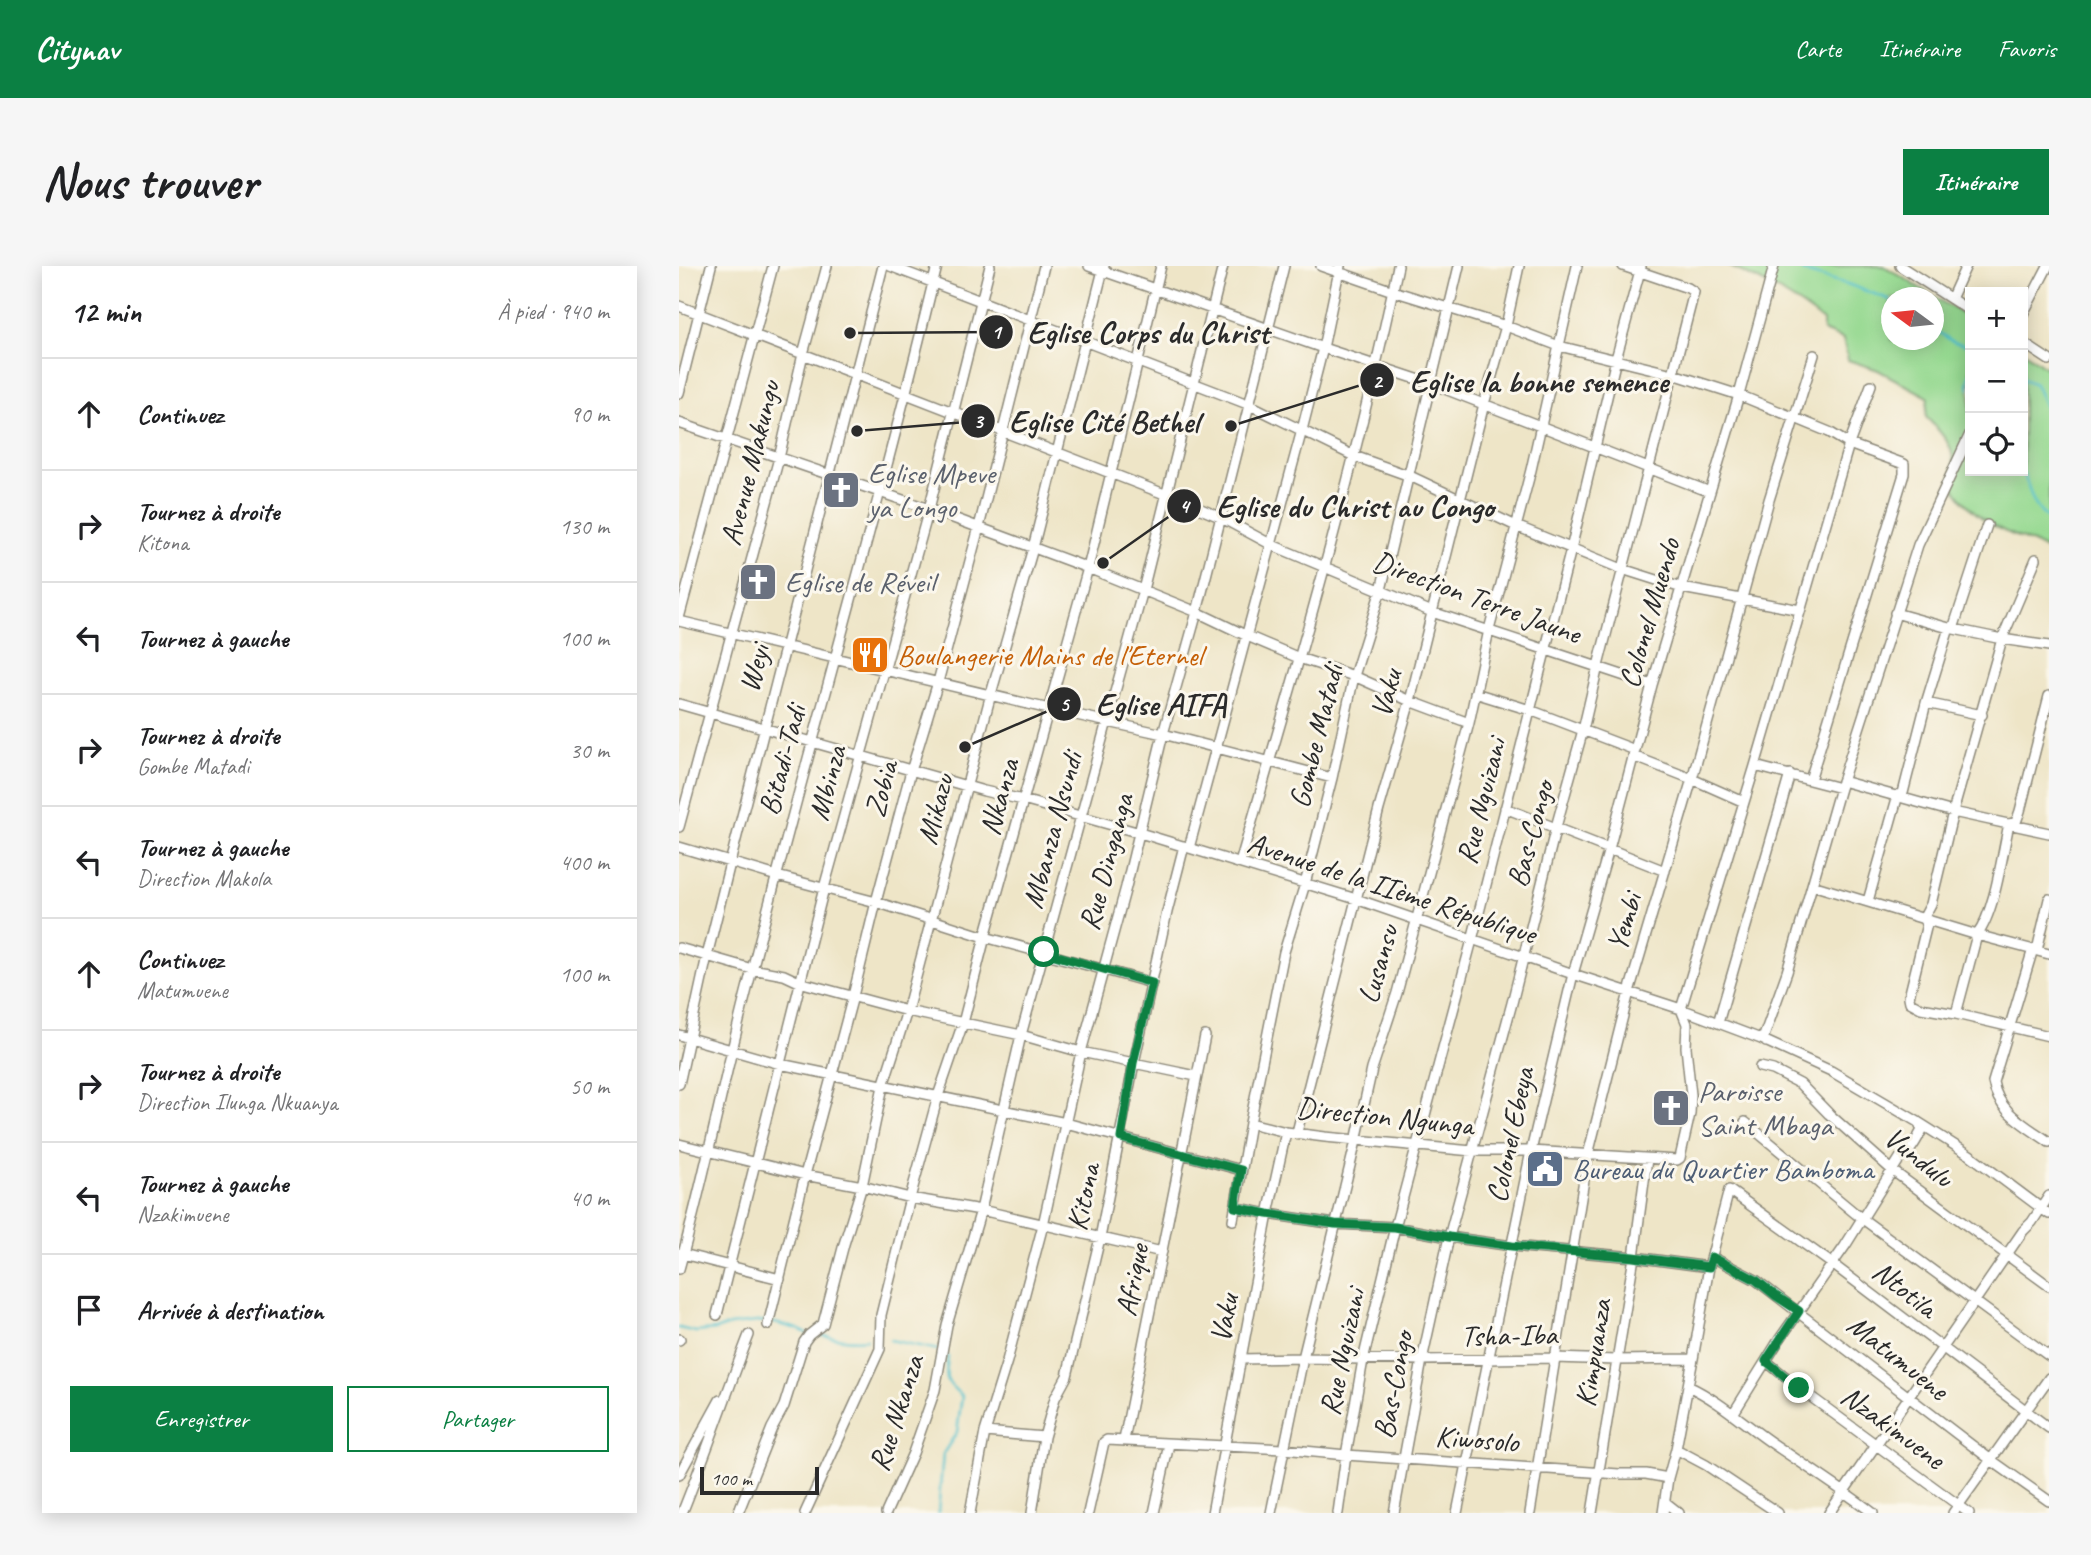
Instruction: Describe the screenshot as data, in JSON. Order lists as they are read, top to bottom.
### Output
{
  "streets": {
    "street": [
      "Avenue Makungu",
      "Direction Terre Jaune",
      "Colonel Muendo",
      "Weyi",
      "Vaku",
      "Gombe Matadi",
      "Bitadi-Tadi",
      "Mbinza",
      "Zobia",
      "Nkanza",
      "Rue Nguizani",
      "Mikazu",
      "Mbanza Nsundi",
      "Bas-Congo",
      "Rue Dinganga",
      "Avenue de la IIème République",
      "Yembi",
      "Lusansu",
      "Direction Ngunga",
      "Colonel Ebeya",
      "Vundulu",
      "Kitona",
      "Afrique",
      "Ntotila",
      "Tsha-Iba",
      "Kimpuanza",
      "Matumuene",
      "Rue Nkanza",
      "Nzakimuene",
      "Kiwosolo"
    ]
  },
  "crossings": [
    ["Avenue Makungu", "Direction Terre Jaune"],
    ["Avenue Makungu", "Avenue de la IIème République"],
    ["Direction Terre Jaune", "Colonel Muendo"],
    ["Direction Terre Jaune", "Weyi"],
    ["Direction Terre Jaune", "Vaku"],
    ["Direction Terre Jaune", "Gombe Matadi"],
    ["Direction Terre Jaune", "Bitadi-Tadi"],
    ["Direction Terre Jaune", "Mbinza"],
    ["Direction Terre Jaune", "Zobia"],
    ["Direction Terre Jaune", "Nkanza"],
    ["Direction Terre Jaune", "Rue Nguizani"],
    ["Direction Terre Jaune", "Mikazu"],
    ["Direction Terre Jaune", "Mbanza Nsundi"],
    ["Direction Terre Jaune", "Bas-Congo"],
    ["Direction Terre Jaune", "Rue Dinganga"],
    ["Direction Terre Jaune", "Lusansu"],
    ["Direction Terre Jaune", "Kitona"],
    ["Colonel Muendo", "Avenue de la IIème République"],
    ["Colonel Muendo", "Colonel Ebeya"],
    ["Weyi", "Avenue de la IIème République"],
    ["Vaku", "Avenue de la IIème République"],
    ["Vaku", "Direction Ngunga"],
    ["Vaku", "Tsha-Iba"],
    ["Vaku", "Kiwosolo"],
    ["Gombe Matadi", "Avenue de la IIème République"],
    ["Gombe Matadi", "Direction Ngunga"],
    ["Bitadi-Tadi", "Avenue de la IIème République"],
    ["Mbinza", "Avenue de la IIème République"],
    ["Zobia", "Avenue de la IIème République"],
    ["Nkanza", "Avenue de la IIème République"],
    ["Rue Nguizani", "Bas-Congo"],
    ["Rue Nguizani", "Avenue de la IIème République"],
    ["Rue Nguizani", "Direction Ngunga"],
    ["Rue Nguizani", "Tsha-Iba"],
    ["Rue Nguizani", "Kiwosolo"],
    ["Mikazu", "Avenue de la IIème République"],
    ["Mbanza Nsundi", "Avenue de la IIème République"],
    ["Mbanza Nsundi", "Rue Nkanza"],
    ["Bas-Congo", "Avenue de la IIème République"],
    ["Bas-Congo", "Direction Ngunga"],
    ["Bas-Congo", "Tsha-Iba"],
    ["Bas-Congo", "Kiwosolo"],
    ["Rue Dinganga", "Avenue de la IIème République"],
    ["Avenue de la IIème République", "Yembi"],
    ["Avenue de la IIème République", "Lusansu"],
    ["Avenue de la IIème République", "Direction Ngunga"],
    ["Avenue de la IIème République", "Colonel Ebeya"],
    ["Avenue de la IIème République", "Kitona"],
    ["Yembi", "Direction Ngunga"],
    ["Yembi", "Tsha-Iba"],
    ["Yembi", "Kiwosolo"],
    ["Lusansu", "Direction Ngunga"],
    ["Lusansu", "Tsha-Iba"],
    ["Lusansu", "Kiwosolo"],
    ["Direction Ngunga", "Colonel Ebeya"],
    ["Direction Ngunga", "Kimpuanza"],
    ["Colonel Ebeya", "Tsha-Iba"],
    ["Colonel Ebeya", "Kiwosolo"],
    ["Afrique", "Kiwosolo"],
    ["Ntotila", "Matumuene"],
    ["Tsha-Iba", "Kimpuanza"],
    ["Kimpuanza", "Kiwosolo"]
  ],
  "places": {
    "other": [
      "Eglise Corps du Christ",
      "Eglise la bonne semence",
      "Eglise Cité Bethel",
      "Eglise du Christ au Congo",
      "Eglise AIFA"
    ],
    "church": ["Eglise Mpeve ya Longo", "Eglise de Réveil", "Paroisse Saint Mbaga"],
    "restaurant": ["Boulangerie Mains de l'Eternel"],
    "public building": ["Bureau du Quartier Bamboma"]
  },
  "scale_bar": "100 m",
  "north": "left",
  "page": {
    "header": "Citynav",
    "nav": ["Carte", "Itinéraire", "Favoris"],
    "buttons": [
      "Itinéraire",
      ["Enregistrer", "Partager"]
    ],
    "title": "Nous trouver",
    "heading": ["12 min", "À pied · 940 m"],
    "map_buttons": ["+", "−"],
    "list": [
      ["Continuez", "90 m"],
      ["Tournez à droite", "Kitona", "130 m"],
      ["Tournez à gauche", "100 m"],
      ["Tournez à droite", "Gombe Matadi", "30 m"],
      ["Tournez à gauche", "Direction Makola", "400 m"],
      ["Continuez", "Matumuene", "100 m"],
      ["Tournez à droite", "Direction Ilunga Nkuanya", "50 m"],
      ["Tournez à gauche", "Nzakimuene", "40 m"],
      "Arrivée à destination"
    ],
    "scale": "100 m"
  }
}
